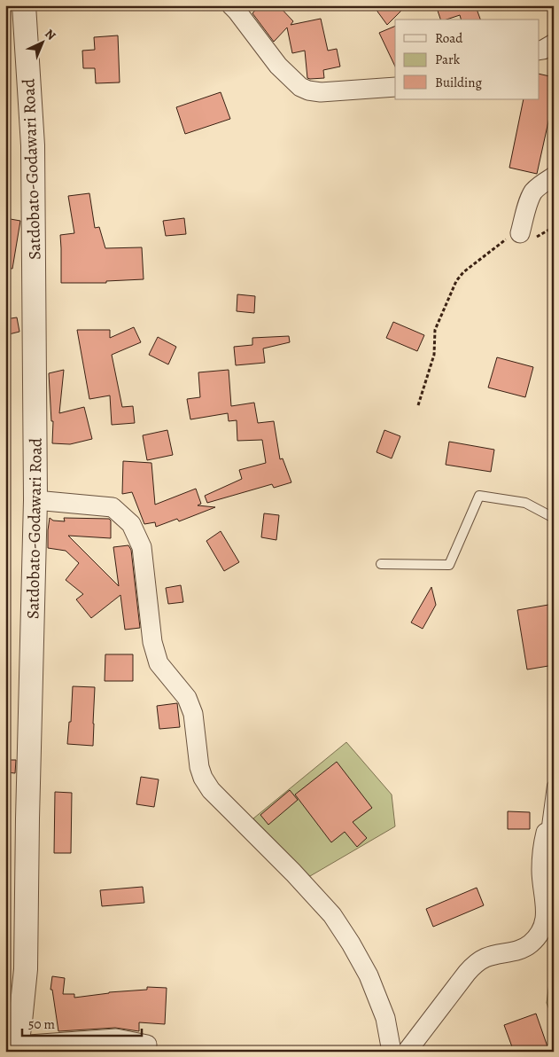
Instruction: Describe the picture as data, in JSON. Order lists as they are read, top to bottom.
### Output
{
  "streets": {
    "street": ["Satdobato-Godawari Road"]
  },
  "legend": ["Road", "Park", "Building"],
  "scale_bar": "50 m",
  "north": "top right"
}
